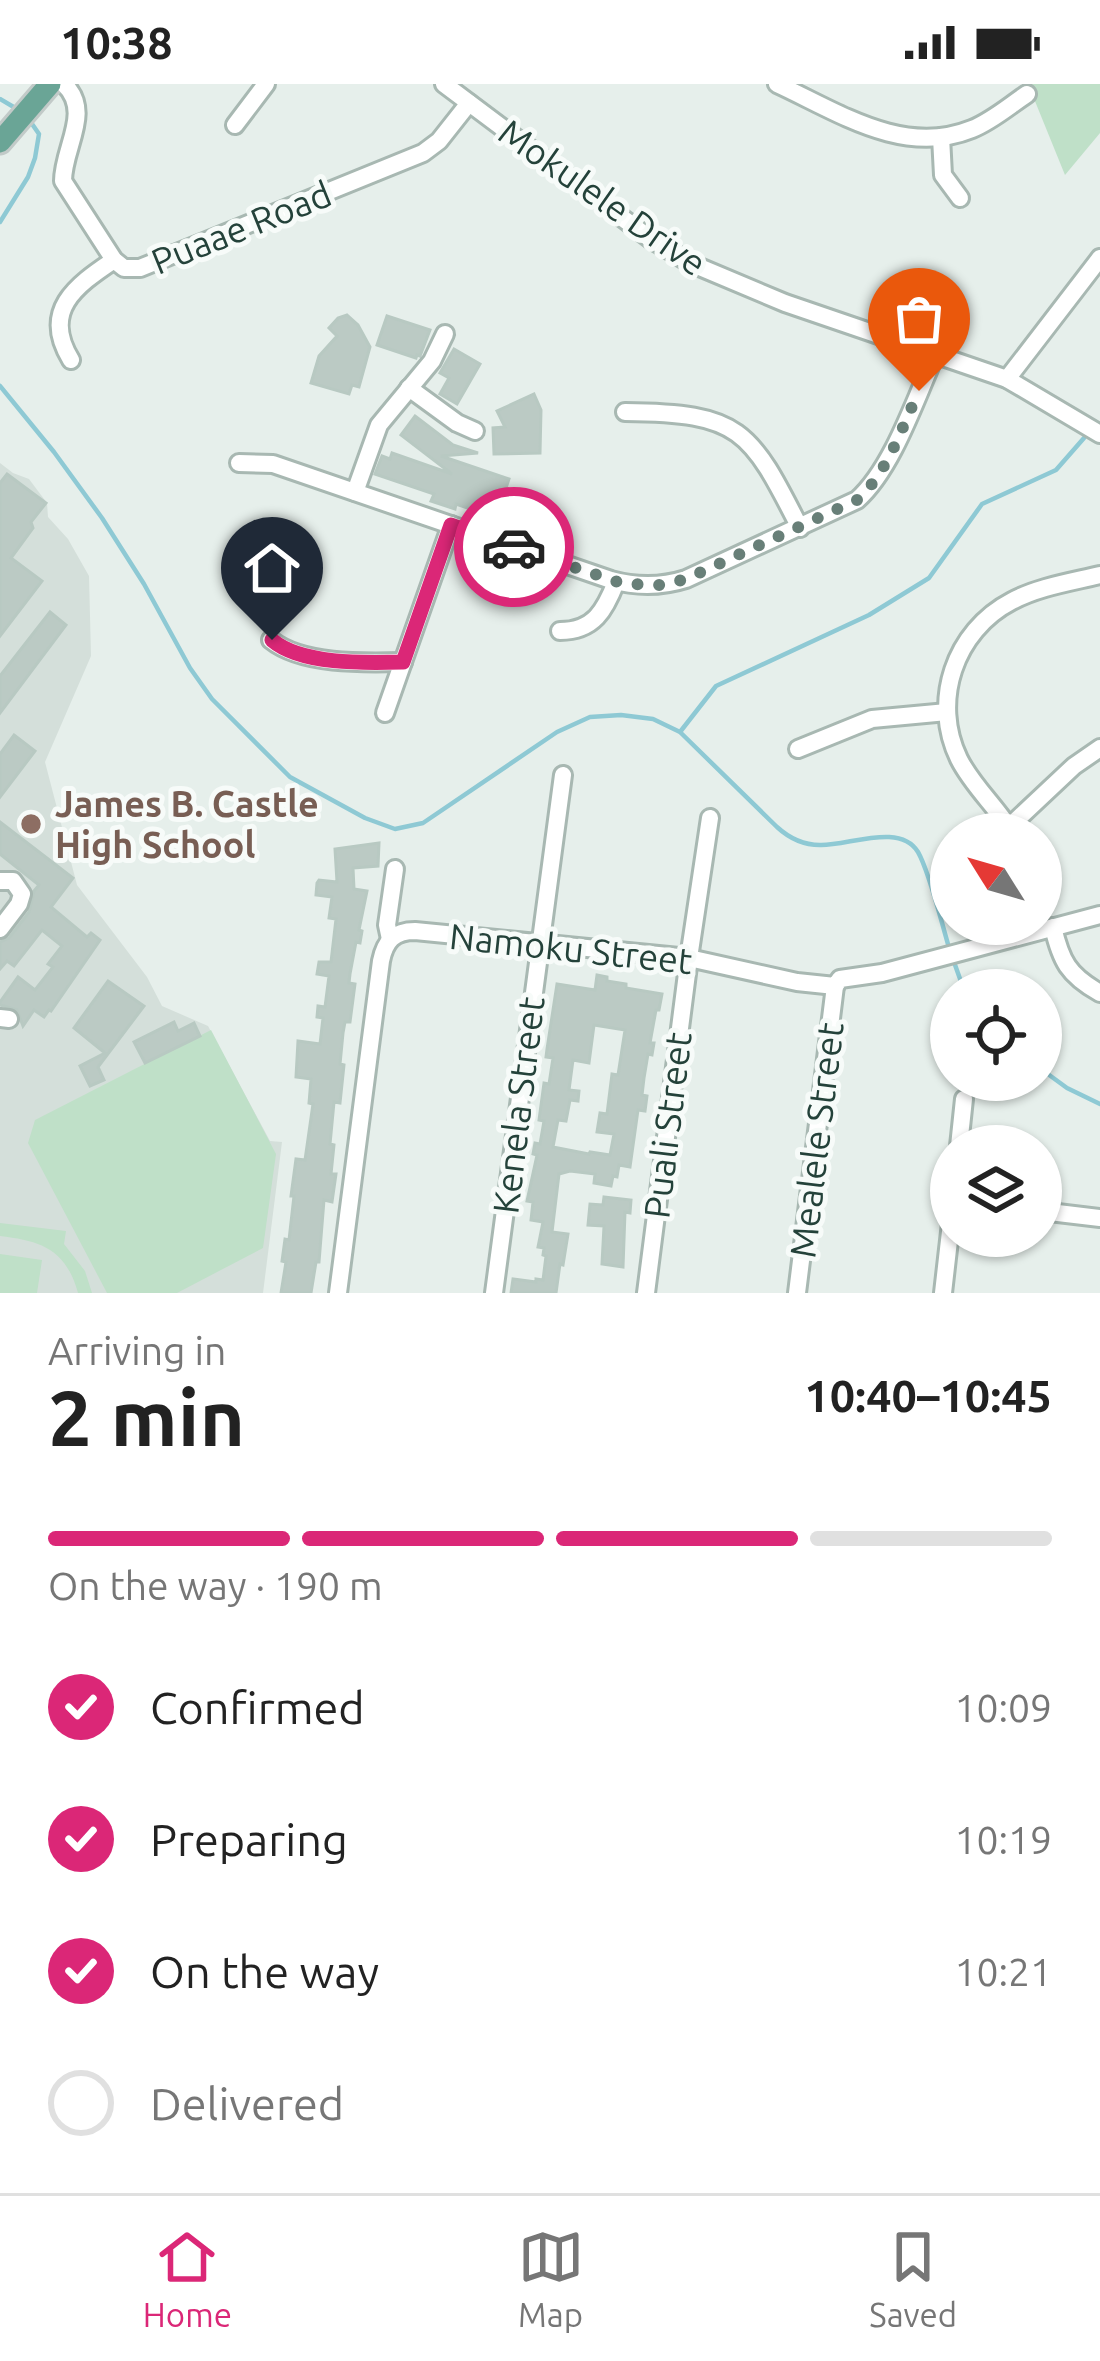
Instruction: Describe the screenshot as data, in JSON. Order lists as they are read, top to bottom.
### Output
{
  "streets": {
    "street": [
      "Mokulele Drive",
      "Puaae Road",
      "Namoku Street",
      "Kenela Street",
      "Puali Street",
      "Mealele Street"
    ]
  },
  "crossings": [
    ["Mokulele Drive", "Puaae Road"],
    ["Namoku Street", "Kenela Street"],
    ["Namoku Street", "Puali Street"],
    ["Namoku Street", "Mealele Street"]
  ],
  "places": ["James B. Castle High School"],
  "north": "top left",
  "page": {
    "status": "10:38",
    "heading": ["2 min", "Arriving in", "10:40–10:45"],
    "bar": "On the way · 190 m",
    "list": [
      ["Confirmed", "10:09"],
      ["Preparing", "10:19"],
      ["On the way", "10:21"],
      "Delivered"
    ],
    "tabs": ["Home", "Map", "Saved"]
  }
}
